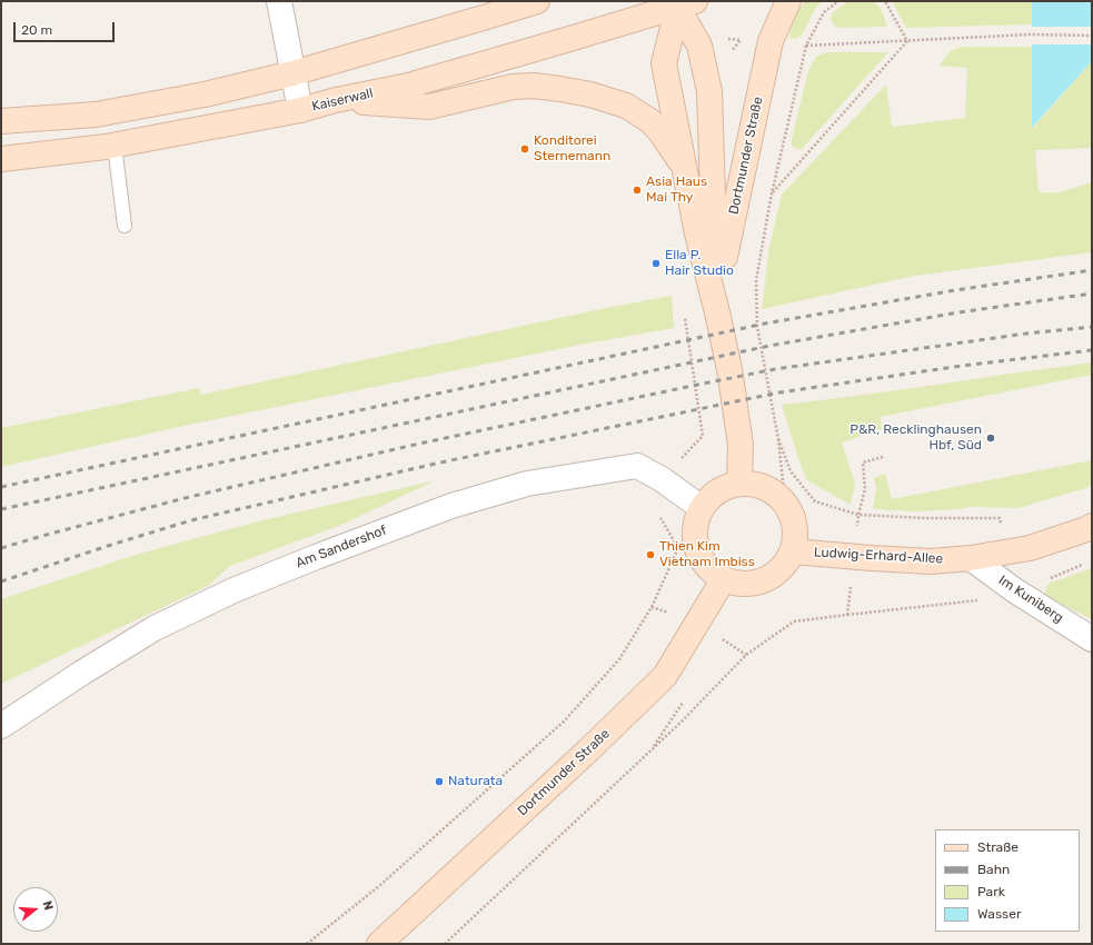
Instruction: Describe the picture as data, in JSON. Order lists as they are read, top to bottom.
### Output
{
  "streets": {
    "main road": ["Kaiserwall", "Dortmunder Straße", "Ludwig-Erhard-Allee"],
    "street": ["Am Sandershof", "Im Kuniberg"]
  },
  "crossings": [
    ["Kaiserwall", "Dortmunder Straße"],
    ["Dortmunder Straße", "Am Sandershof"],
    ["Dortmunder Straße", "Ludwig-Erhard-Allee"],
    ["Am Sandershof", "Ludwig-Erhard-Allee"],
    ["Ludwig-Erhard-Allee", "Im Kuniberg"]
  ],
  "places": [
    "Konditorei Sternemann",
    "Asia Haus Mai Thy",
    "Ella P. Hair Studio",
    "P&R, Recklinghausen Hbf, Süd",
    "Thien Kim Vietnam Imbiss",
    "Naturata"
  ],
  "legend": [
    "Straße",
    "Bahn",
    "Park",
    "Wasser"
  ],
  "scale_bar": "20 m",
  "north": "right"
}
